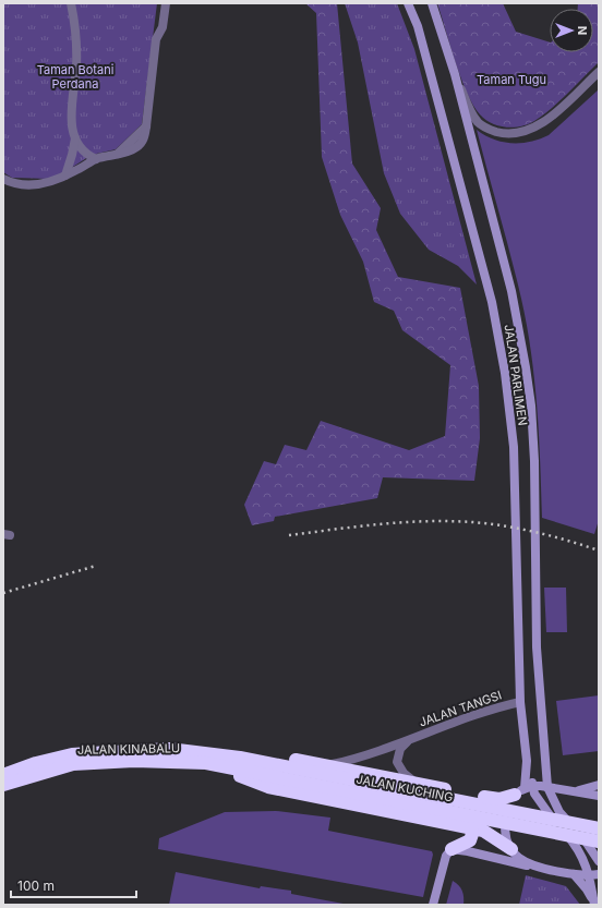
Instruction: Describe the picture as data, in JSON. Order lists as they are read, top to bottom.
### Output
{
  "streets": {
    "highway": ["JALAN KINABALU", "JALAN KUCHING"],
    "street": ["JALAN PARLIMEN", "JALAN TANGSI"]
  },
  "crossings": [
    ["JALAN PARLIMEN", "JALAN TANGSI"],
    ["JALAN KINABALU", "JALAN KUCHING"]
  ],
  "parks": ["Taman Botani Perdana", "Taman Tugu"],
  "scale_bar": "100 m",
  "north": "right"
}
